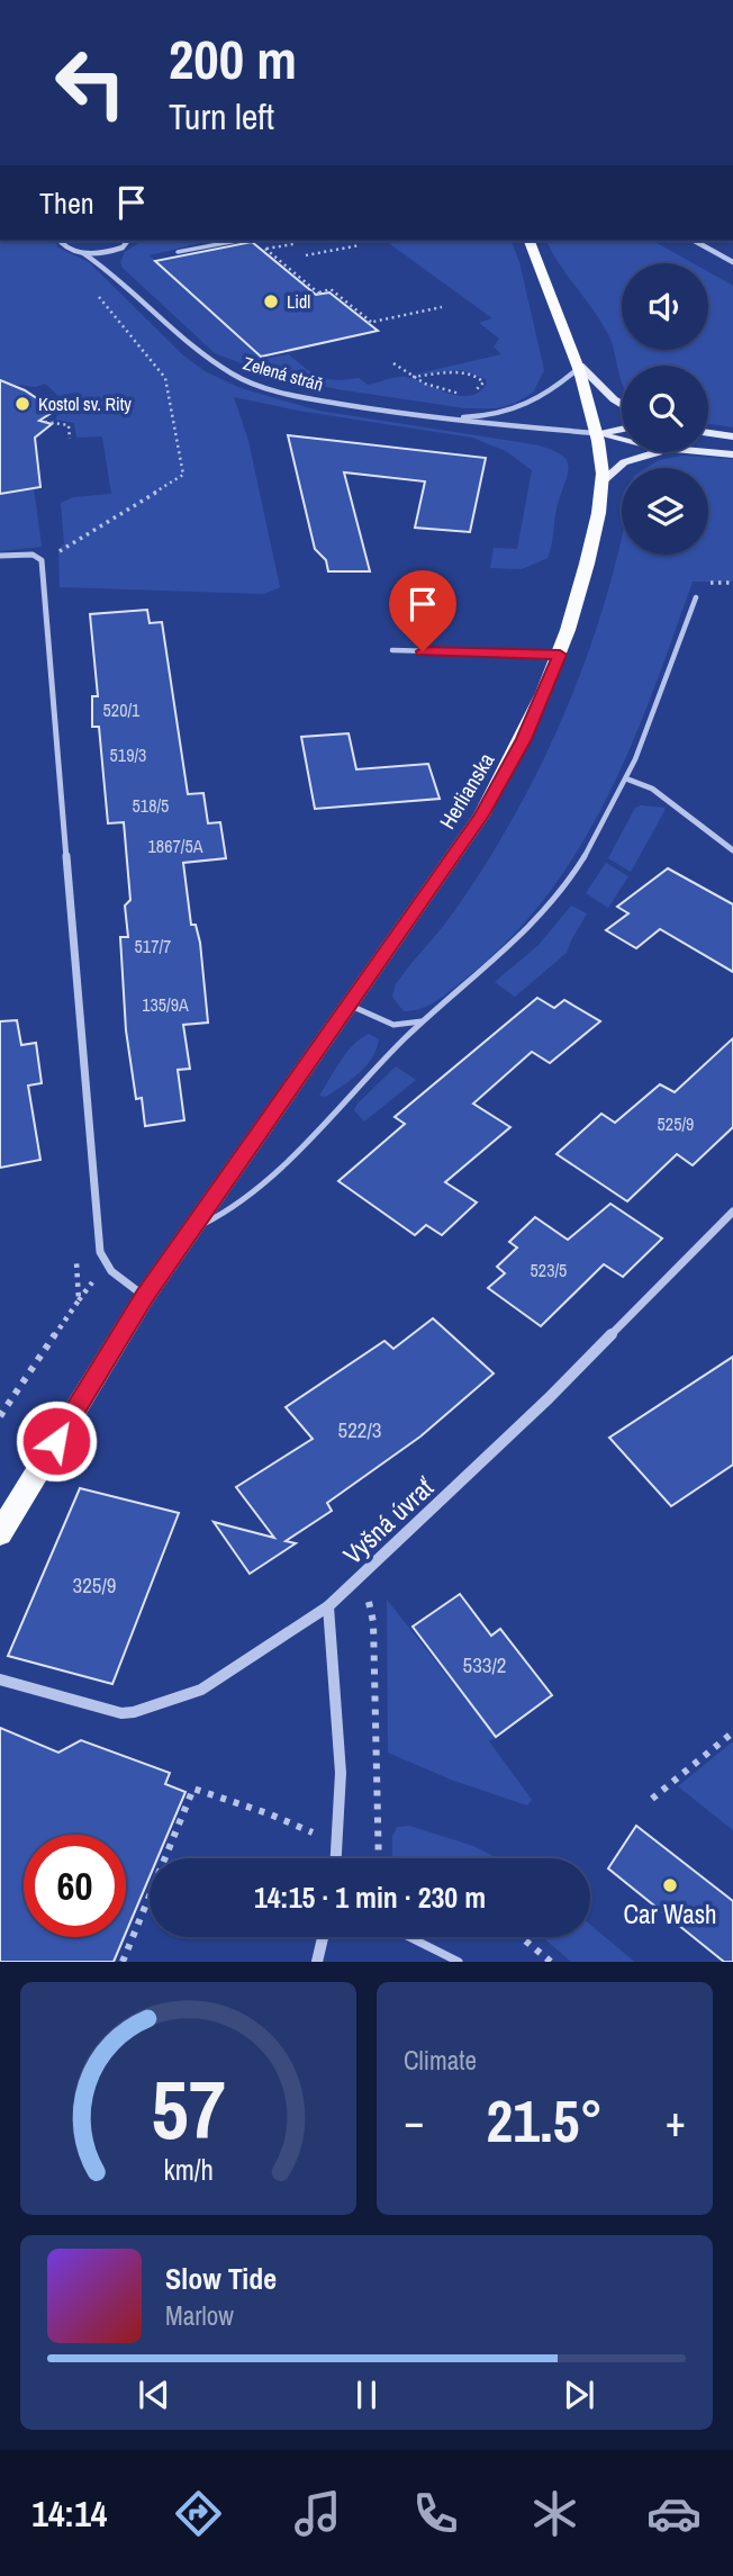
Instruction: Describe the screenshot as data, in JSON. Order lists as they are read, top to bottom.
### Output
{
  "streets": {
    "main road": ["Herlianska"],
    "street": ["Zelená stráň", "Vyšná úvrať"]
  },
  "places": ["Lidl", "Kostol sv. Rity", "Car Wash"],
  "house_numbers": [
    "520/1",
    "519/3",
    "518/5",
    "1867/5A",
    "517/7",
    "135/9A",
    "525/9",
    "523/5",
    "522/3",
    "325/9",
    "533/2"
  ],
  "page": {
    "turn": ["200 m", "Turn left"],
    "then": "Then",
    "limit": "60",
    "trip": "14:15 · 1 min · 230 m",
    "tile": "Climate",
    "heat": ["−", "21.5°", "+"],
    "song": ["Slow Tide", "Marlow"],
    "tabs": "14:14",
    "gauge": ["57", "km/h"]
  }
}
